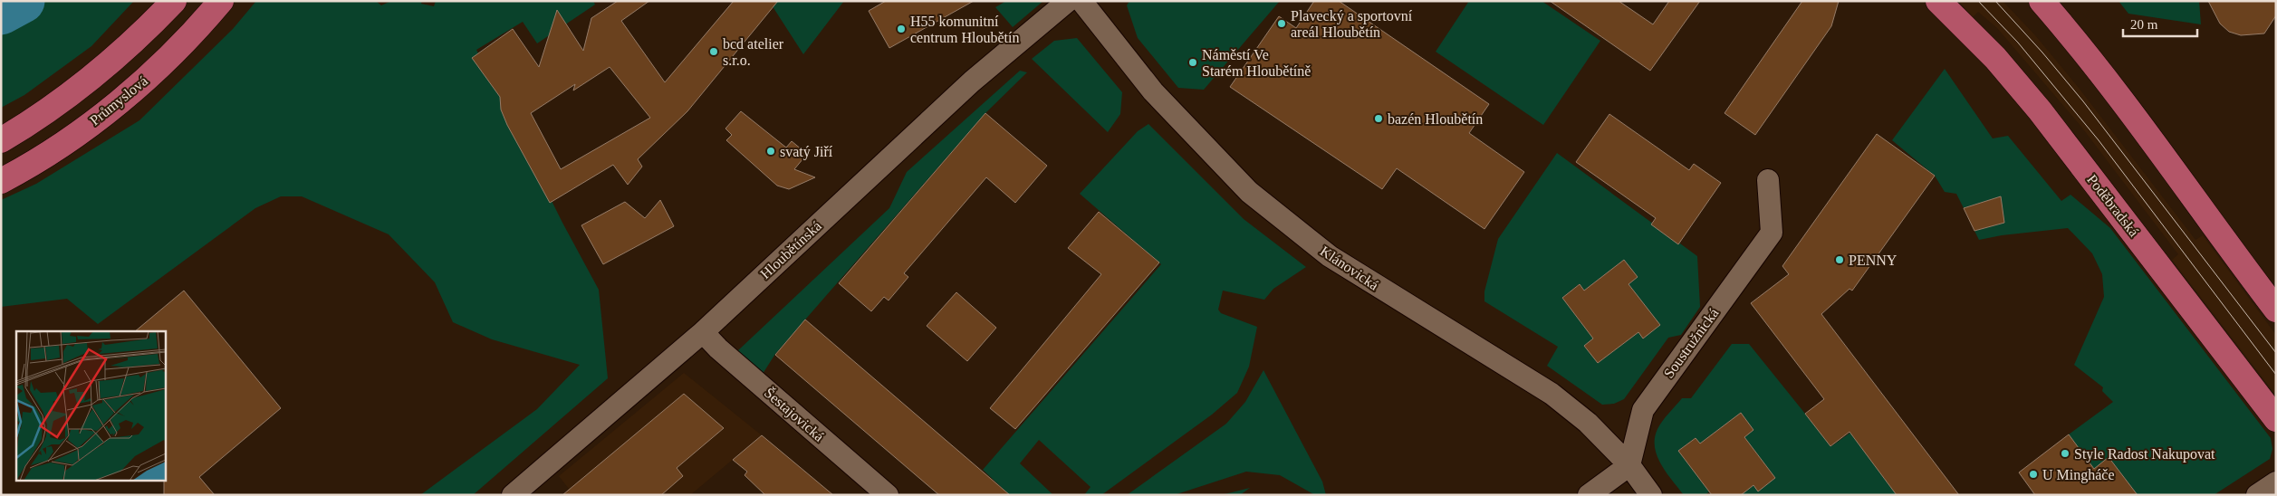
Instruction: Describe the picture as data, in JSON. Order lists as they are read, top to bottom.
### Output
{
  "streets": {
    "main road": ["Průmyslová", "Poděbradská"],
    "street": [
      "Hloubětínská",
      "Klánovická",
      "Soustružnická",
      "Šestajovická"
    ]
  },
  "crossings": [
    ["Hloubětínská", "Šestajovická"],
    ["Klánovická", "Soustružnická"]
  ],
  "places": [
    "Plavecký a sportovní areál Hloubětín",
    "H55 komunitní centrum Hloubětín",
    "bcd atelier s.r.o.",
    "Náměstí Ve Starém Hloubětíně",
    "bazén Hloubětín",
    "svatý Jiří",
    "PENNY",
    "Style Radost Nakupovat",
    "U Mingháče"
  ],
  "scale_bar": "20 m"
}
